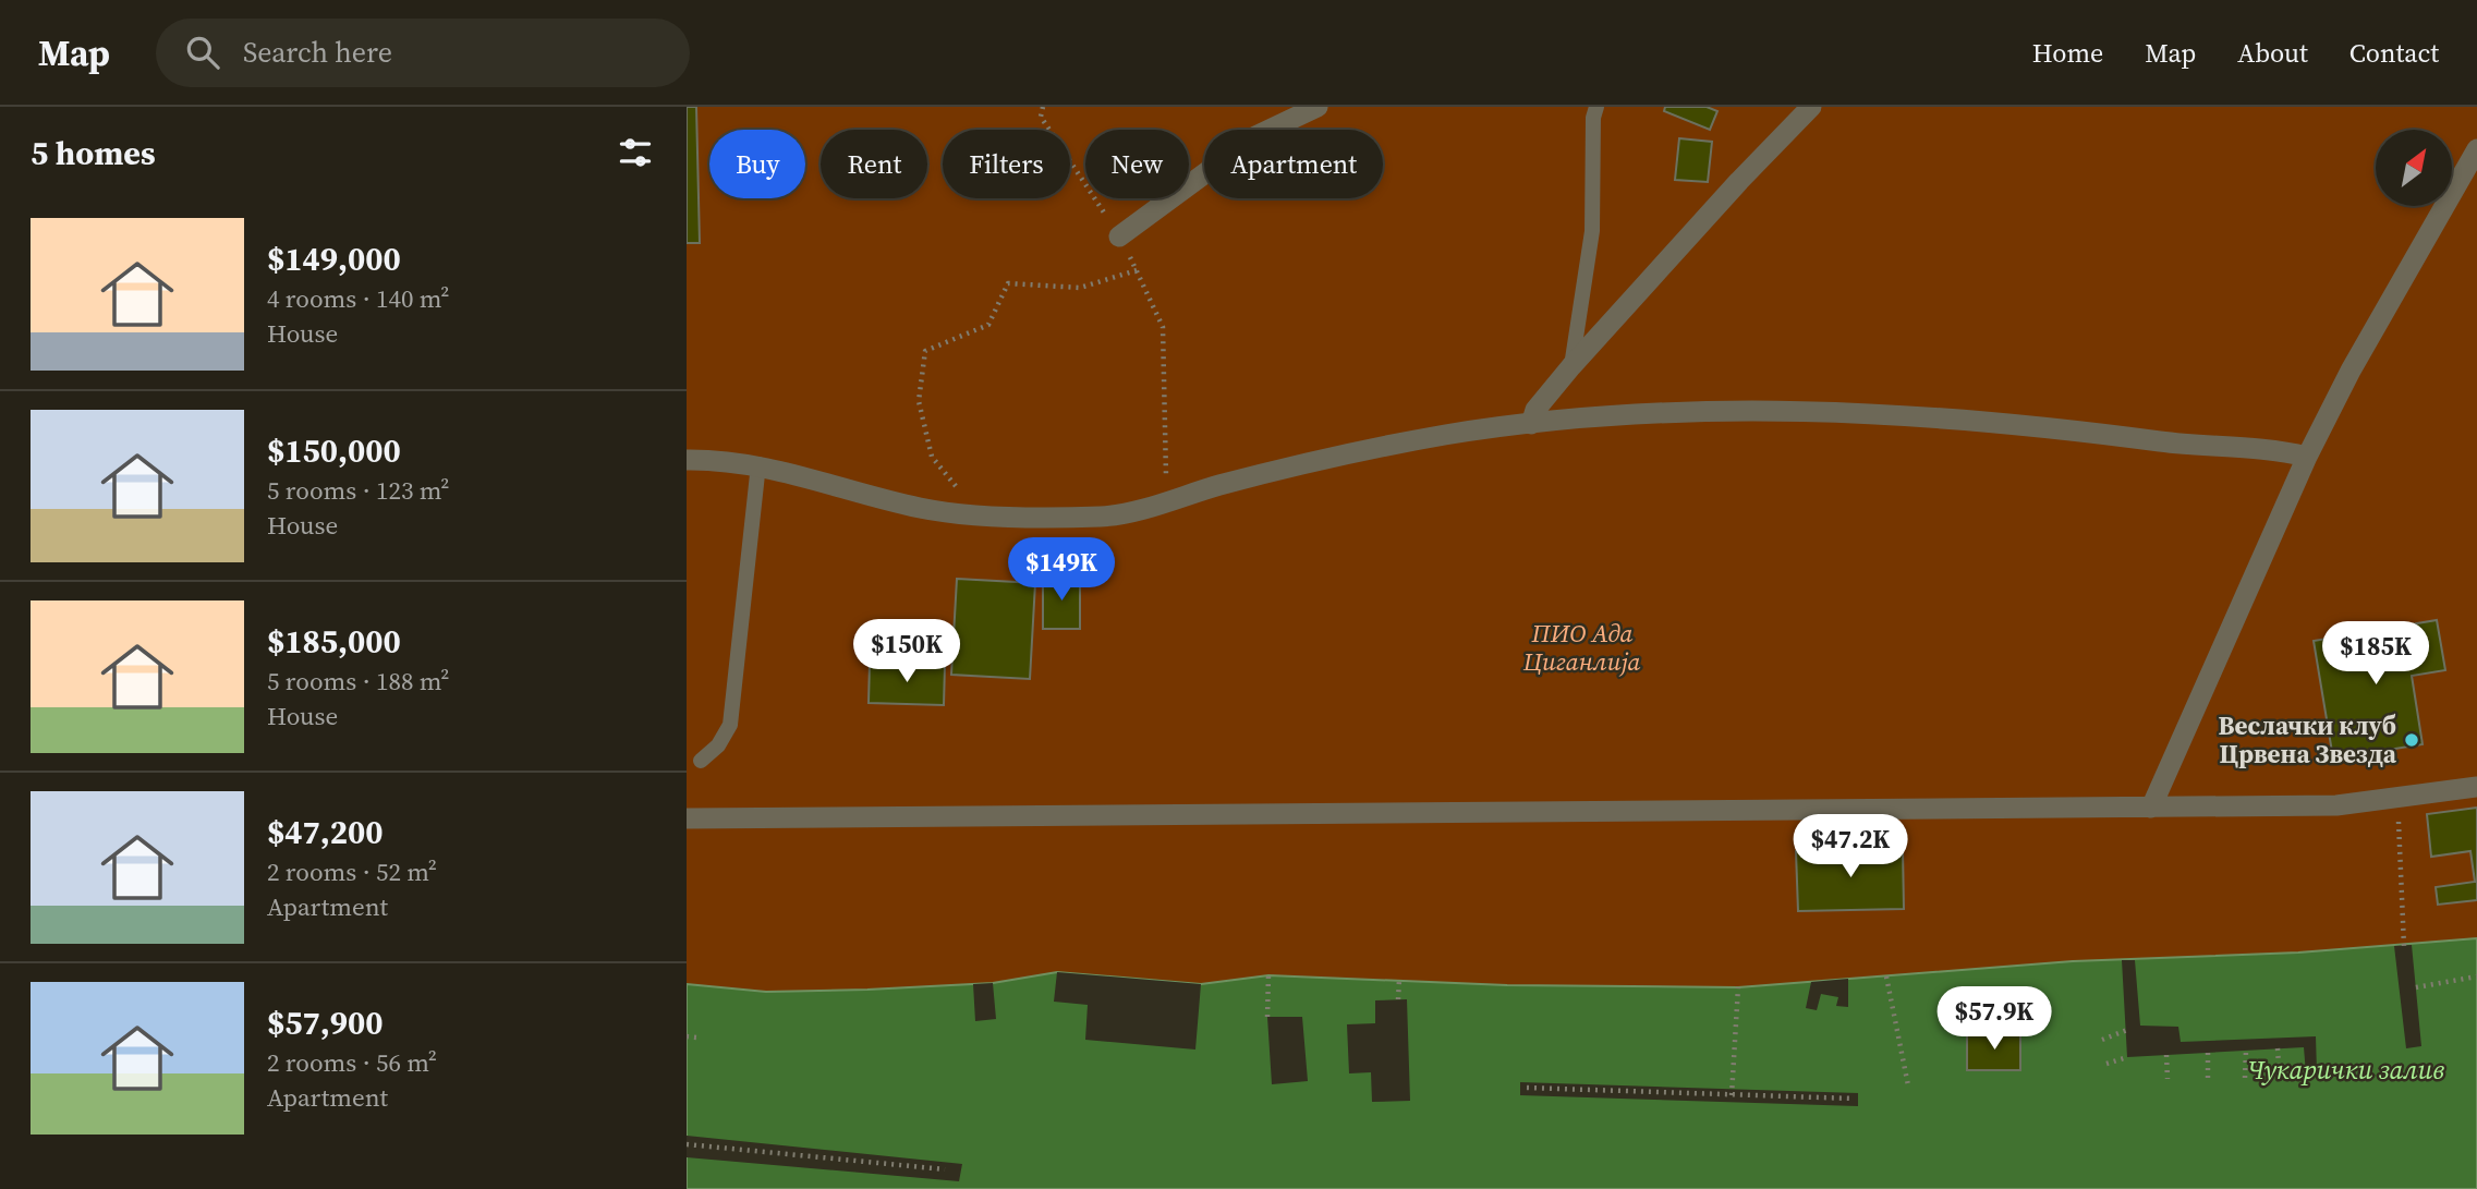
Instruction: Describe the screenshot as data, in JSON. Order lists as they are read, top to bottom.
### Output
{
  "water": ["Чукарички залив"],
  "parks": ["ПИО Ада Циганлија"],
  "places": ["Веслачки клуб Црвена Звезда"],
  "north": "top right",
  "page": {
    "header": "Map",
    "search": "Search here",
    "nav": [
      "Home",
      "Map",
      "About",
      "Contact"
    ],
    "heading": "5 homes",
    "chip": [
      "Buy",
      "Rent",
      "Filters",
      "New",
      "Apartment"
    ],
    "list": [
      {
        "name": "$149,000",
        "note": "4 rooms · 140 m² · House"
      },
      {
        "name": "$150,000",
        "note": "5 rooms · 123 m² · House"
      },
      {
        "name": "$185,000",
        "note": "5 rooms · 188 m² · House"
      },
      {
        "name": "$47,200",
        "note": "2 rooms · 52 m² · Apartment"
      },
      {
        "name": "$57,900",
        "note": "2 rooms · 56 m² · Apartment"
      }
    ],
    "price": [
      "$149K",
      "$150K",
      "$185K",
      "$47.2K",
      "$57.9K"
    ]
  }
}
